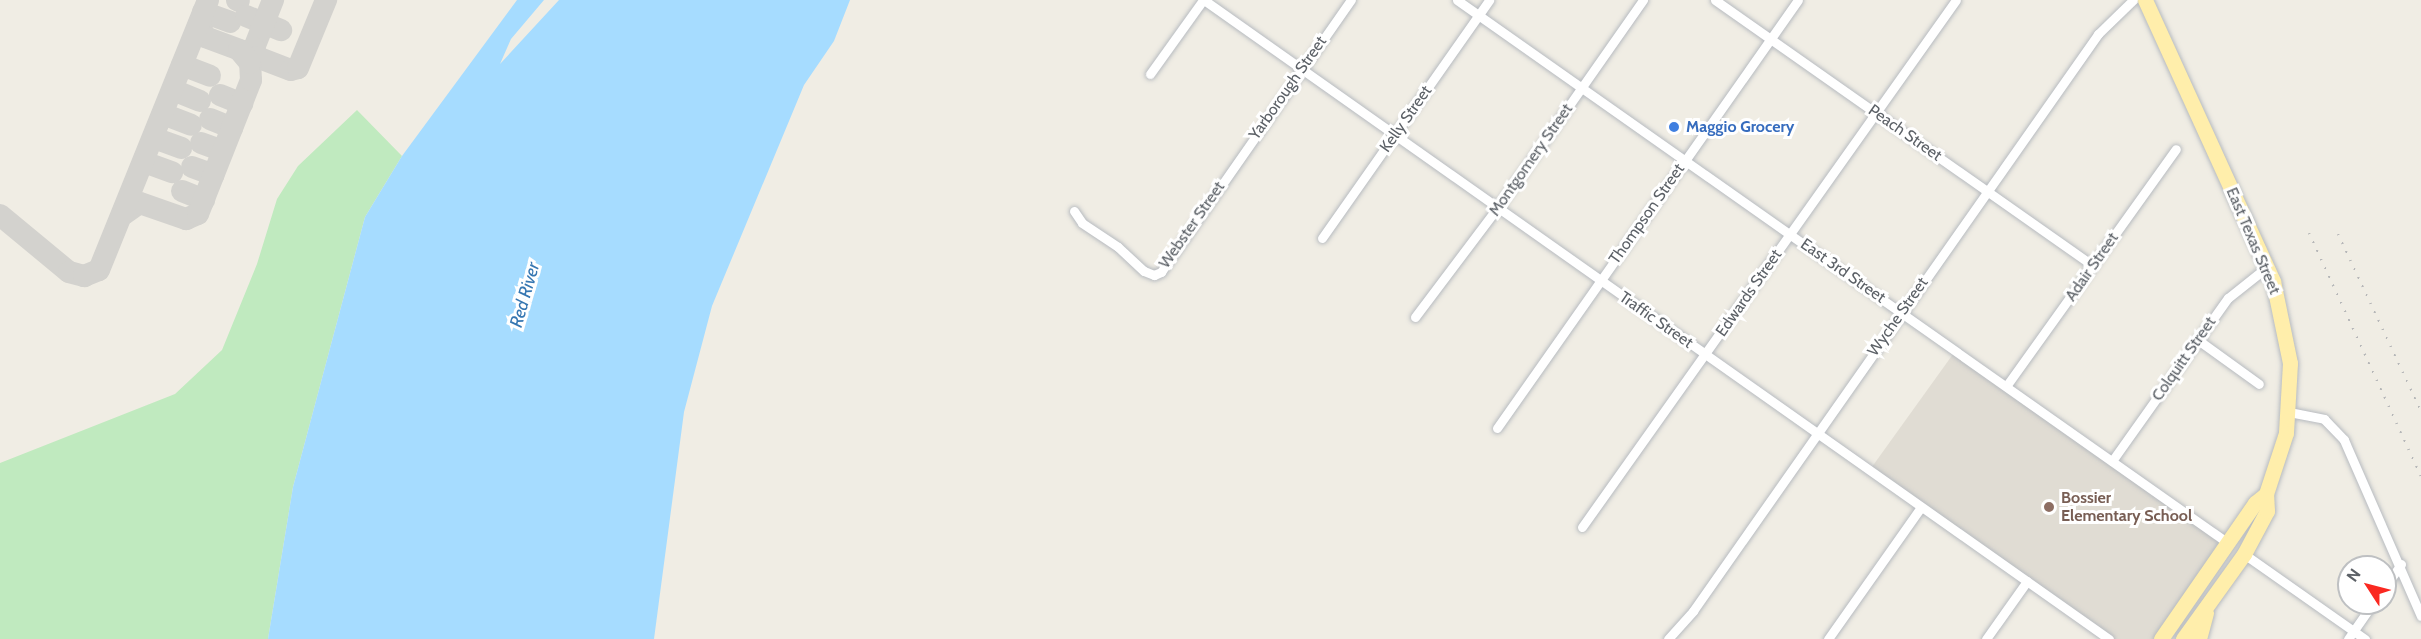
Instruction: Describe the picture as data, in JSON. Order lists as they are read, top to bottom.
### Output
{
  "streets": {
    "main road": ["East Texas Street"],
    "street": [
      "Yarborough Street",
      "Kelly Street",
      "Peach Street",
      "Montgomery Street",
      "Thompson Street",
      "Webster Street",
      "Adair Street",
      "East 3rd Street",
      "Edwards Street",
      "Wyche Street",
      "Traffic Street",
      "Colquitt Street"
    ]
  },
  "crossings": [
    ["Yarborough Street", "Webster Street"],
    ["Yarborough Street", "Traffic Street"],
    ["Kelly Street", "East 3rd Street"],
    ["Kelly Street", "Traffic Street"],
    ["Peach Street", "Thompson Street"],
    ["Peach Street", "Adair Street"],
    ["Peach Street", "Edwards Street"],
    ["Peach Street", "Wyche Street"],
    ["Montgomery Street", "East 3rd Street"],
    ["Montgomery Street", "Traffic Street"],
    ["Thompson Street", "East 3rd Street"],
    ["Thompson Street", "Traffic Street"],
    ["East Texas Street", "East 3rd Street"],
    ["East Texas Street", "Colquitt Street"],
    ["Adair Street", "East 3rd Street"],
    ["East 3rd Street", "Edwards Street"],
    ["East 3rd Street", "Wyche Street"],
    ["East 3rd Street", "Colquitt Street"],
    ["Edwards Street", "Traffic Street"],
    ["Wyche Street", "Traffic Street"]
  ],
  "water": ["Red River"],
  "places": ["Maggio Grocery", "Bossier Elementary School"],
  "north": "top left"
}
